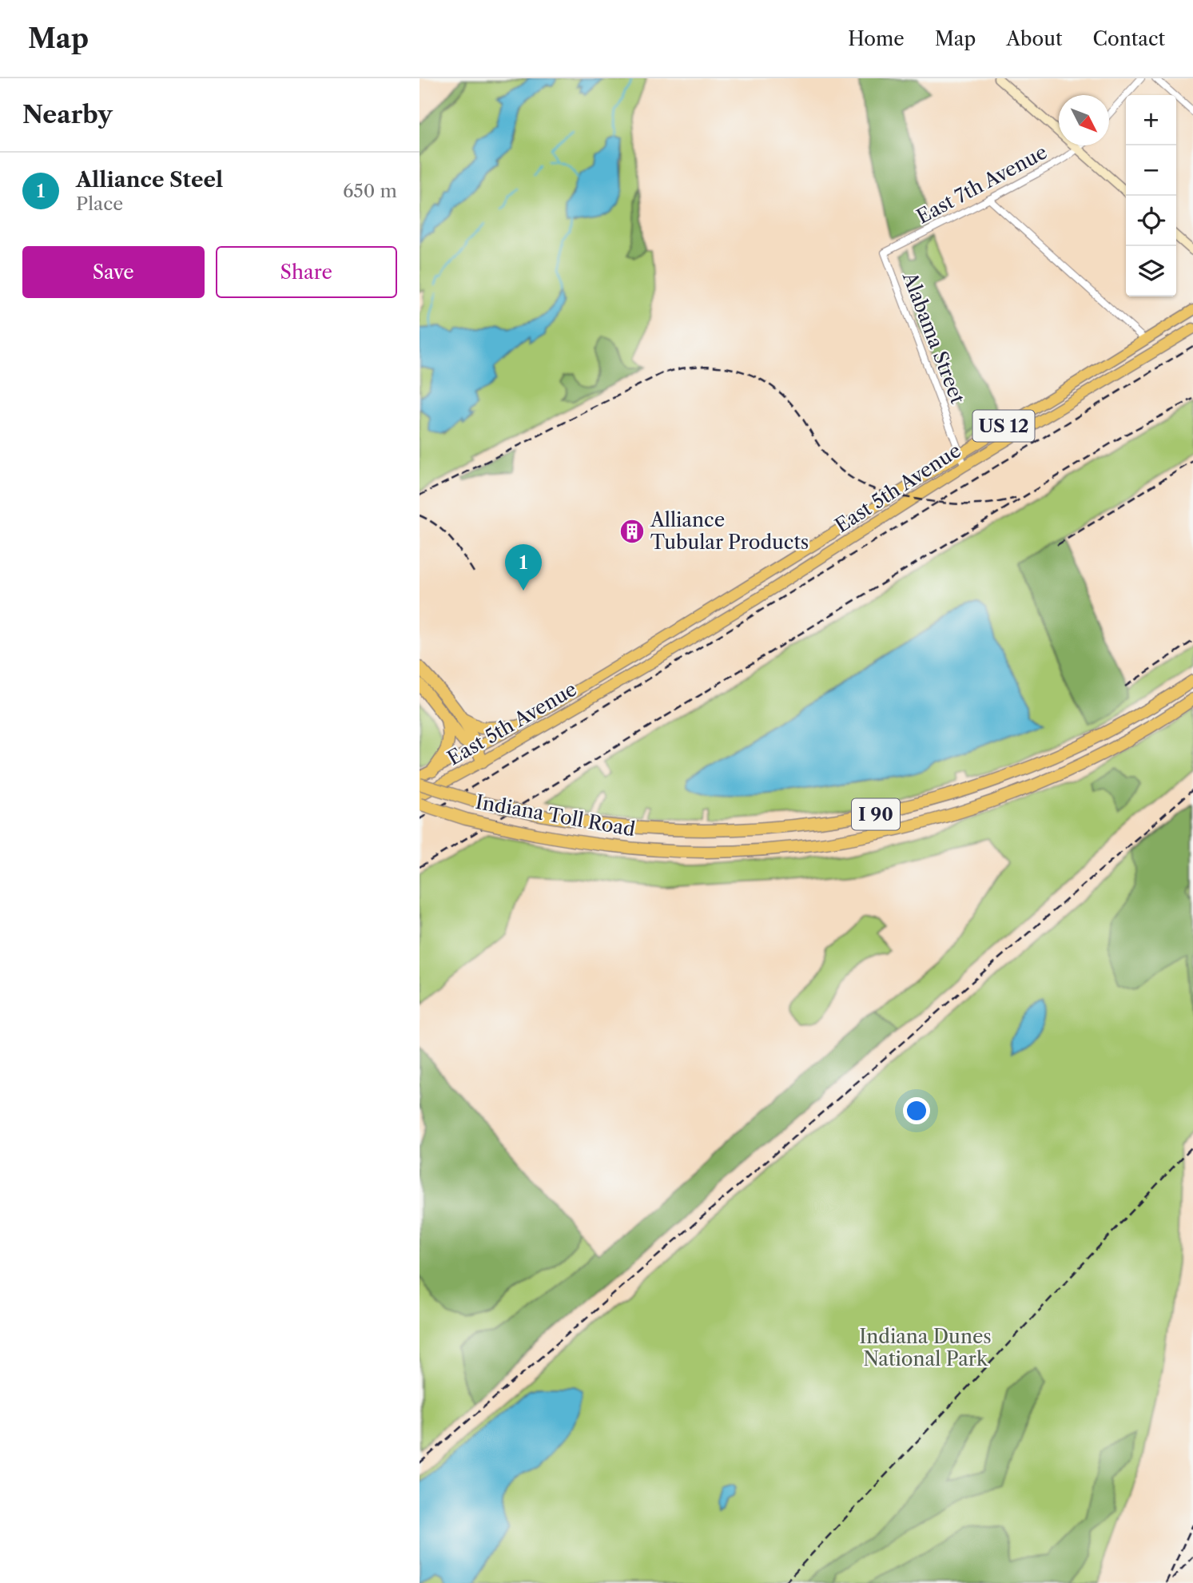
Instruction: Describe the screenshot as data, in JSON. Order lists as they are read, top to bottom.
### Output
{
  "streets": {
    "highway": ["I 90", "Indiana Toll Road"],
    "main road": ["US 12", "East 5th Avenue"],
    "street": ["East 7th Avenue", "Alabama Street"]
  },
  "crossings": [
    ["East 7th Avenue", "Alabama Street"],
    ["Alabama Street", "East 5th Avenue"]
  ],
  "parks": ["Indiana Dunes National Park"],
  "places": {
    "building": ["Alliance Tubular Products"]
  },
  "north": "bottom right",
  "page": {
    "header": "Map",
    "nav": [
      "Home",
      "Map",
      "About",
      "Contact"
    ],
    "heading": "Nearby",
    "map_buttons": ["+", "−"],
    "list": [
      {
        "mark": "1",
        "name": "Alliance Steel",
        "note": "Place",
        "value": "650 m"
      }
    ],
    "buttons": ["Save", "Share"],
    "pins": "1"
  }
}
